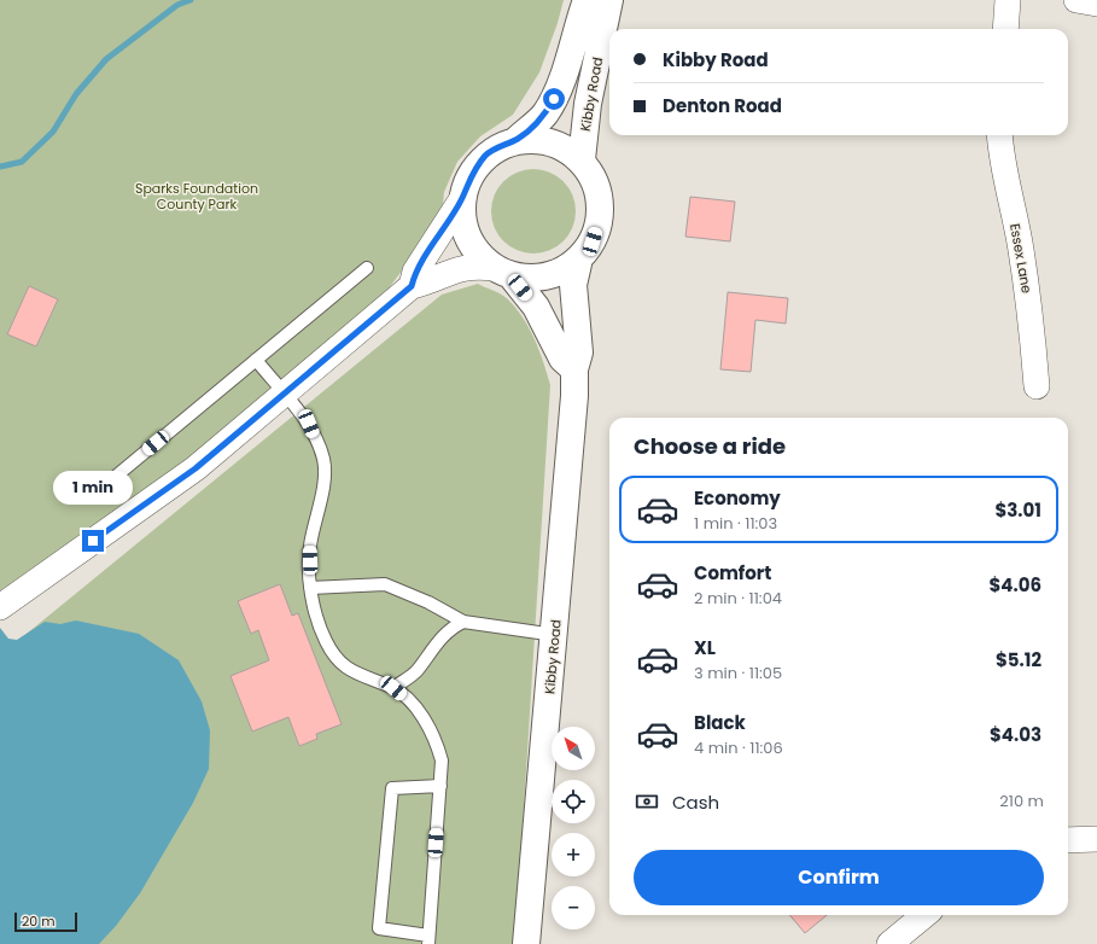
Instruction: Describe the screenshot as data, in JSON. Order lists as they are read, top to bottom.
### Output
{
  "streets": {
    "main road": ["Kibby Road"],
    "street": ["Essex Lane"]
  },
  "parks": ["Sparks Foundation County Park"],
  "scale_bar": "20 m",
  "north": "top left",
  "page": {
    "banner": ["Kibby Road", "Denton Road"],
    "heading": "Choose a ride",
    "bubble": "1 min",
    "list": [
      {
        "name": "Economy",
        "note": "1 min · 11:03",
        "value": "$3.01"
      },
      {
        "name": "Comfort",
        "note": "2 min · 11:04",
        "value": "$4.06"
      },
      {
        "name": "XL",
        "note": "3 min · 11:05",
        "value": "$5.12"
      },
      {
        "name": "Black",
        "note": "4 min · 11:06",
        "value": "$4.03"
      }
    ],
    "map_buttons": ["+", "−"],
    "pay": ["Cash", "210 m"],
    "buttons": "Confirm",
    "scale": "20 m"
  }
}
